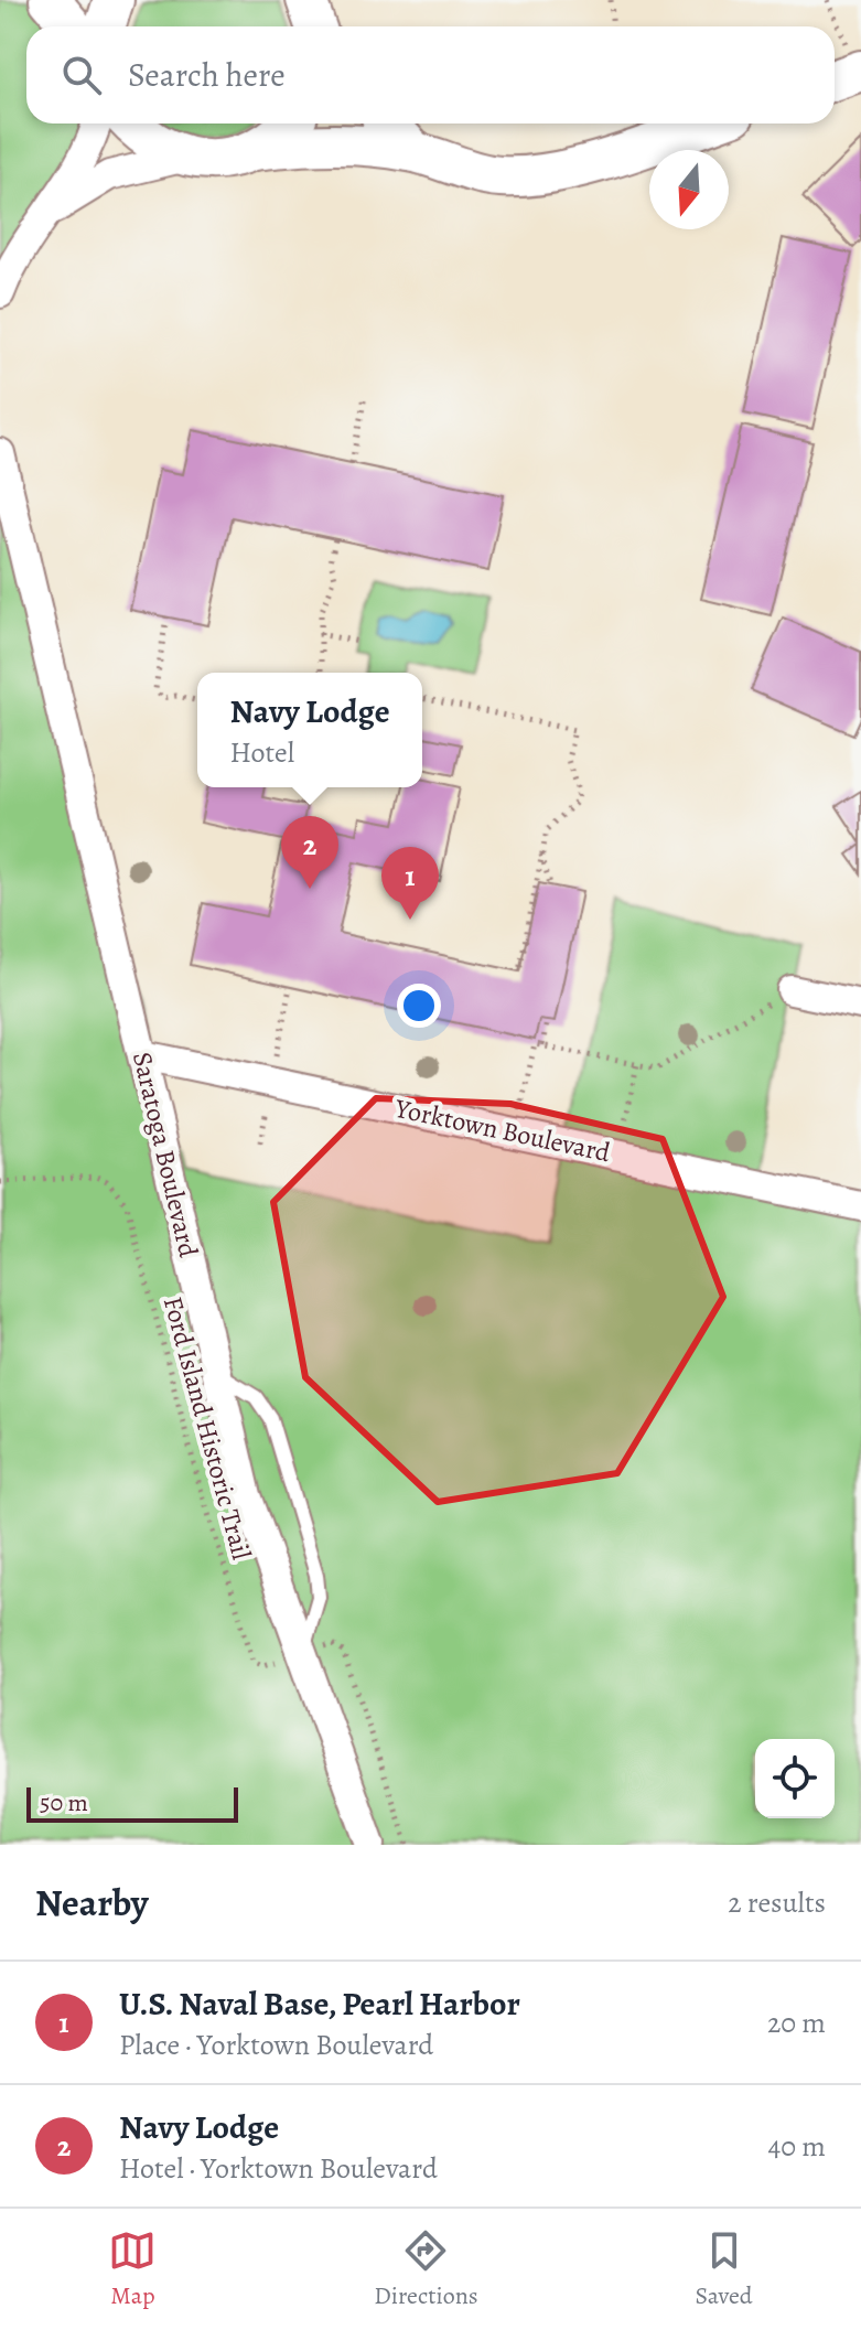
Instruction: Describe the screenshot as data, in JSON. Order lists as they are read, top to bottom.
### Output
{
  "streets": {
    "street": ["Yorktown Boulevard", "Saratoga Boulevard"],
    "path": ["Ford Island Historic Trail"]
  },
  "crossings": [
    ["Yorktown Boulevard", "Saratoga Boulevard"],
    ["Saratoga Boulevard", "Ford Island Historic Trail"]
  ],
  "scale_bar": "50 m",
  "north": "bottom",
  "page": {
    "search": "Search here",
    "popup": ["Navy Lodge", "Hotel"],
    "pins": ["2", "1"],
    "scale": "50 m",
    "heading": ["Nearby", "2 results"],
    "list": [
      {
        "mark": "1",
        "name": "U.S. Naval Base, Pearl Harbor",
        "note": "Place · Yorktown Boulevard",
        "value": "20 m"
      },
      {
        "mark": "2",
        "name": "Navy Lodge",
        "note": "Hotel · Yorktown Boulevard",
        "value": "40 m"
      }
    ],
    "nav": ["Map", "Directions", "Saved"]
  }
}
